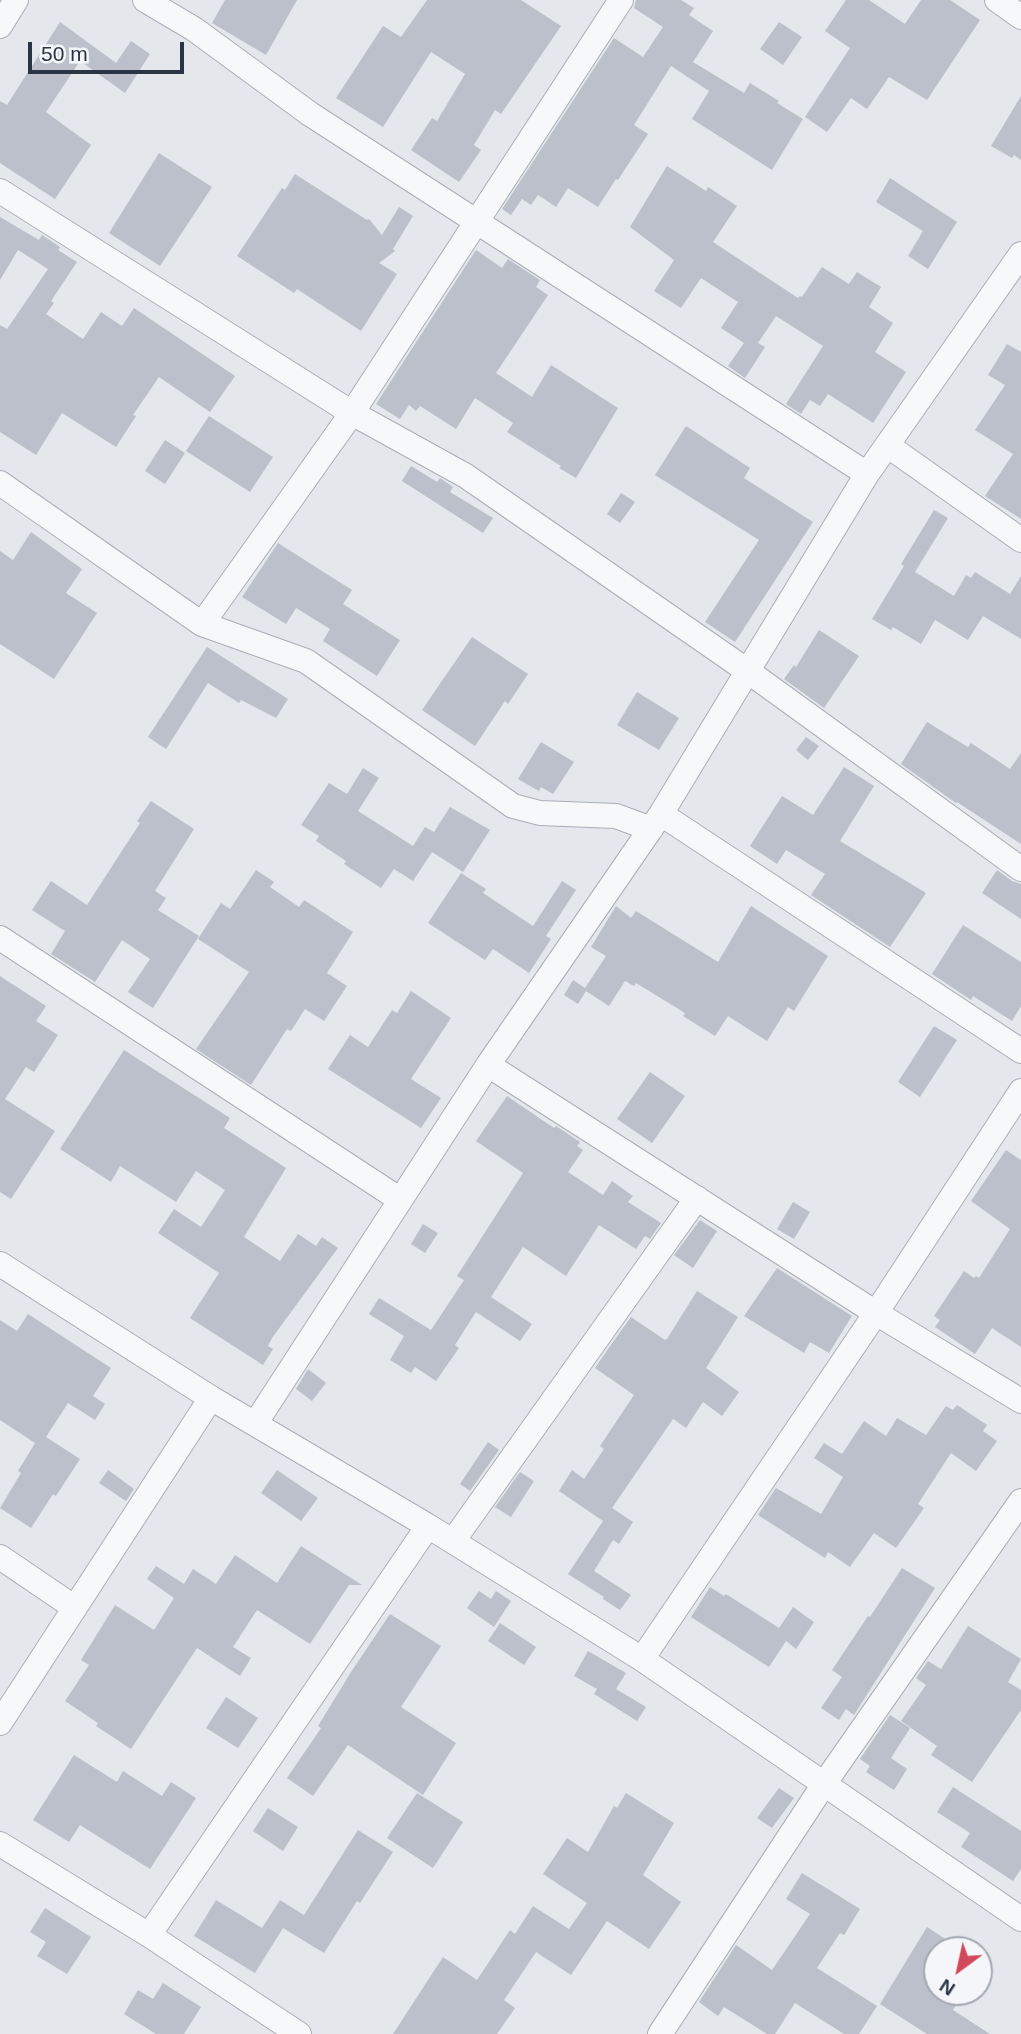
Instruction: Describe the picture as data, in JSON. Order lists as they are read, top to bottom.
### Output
{
  "scale_bar": "50 m",
  "north": "bottom left"
}
